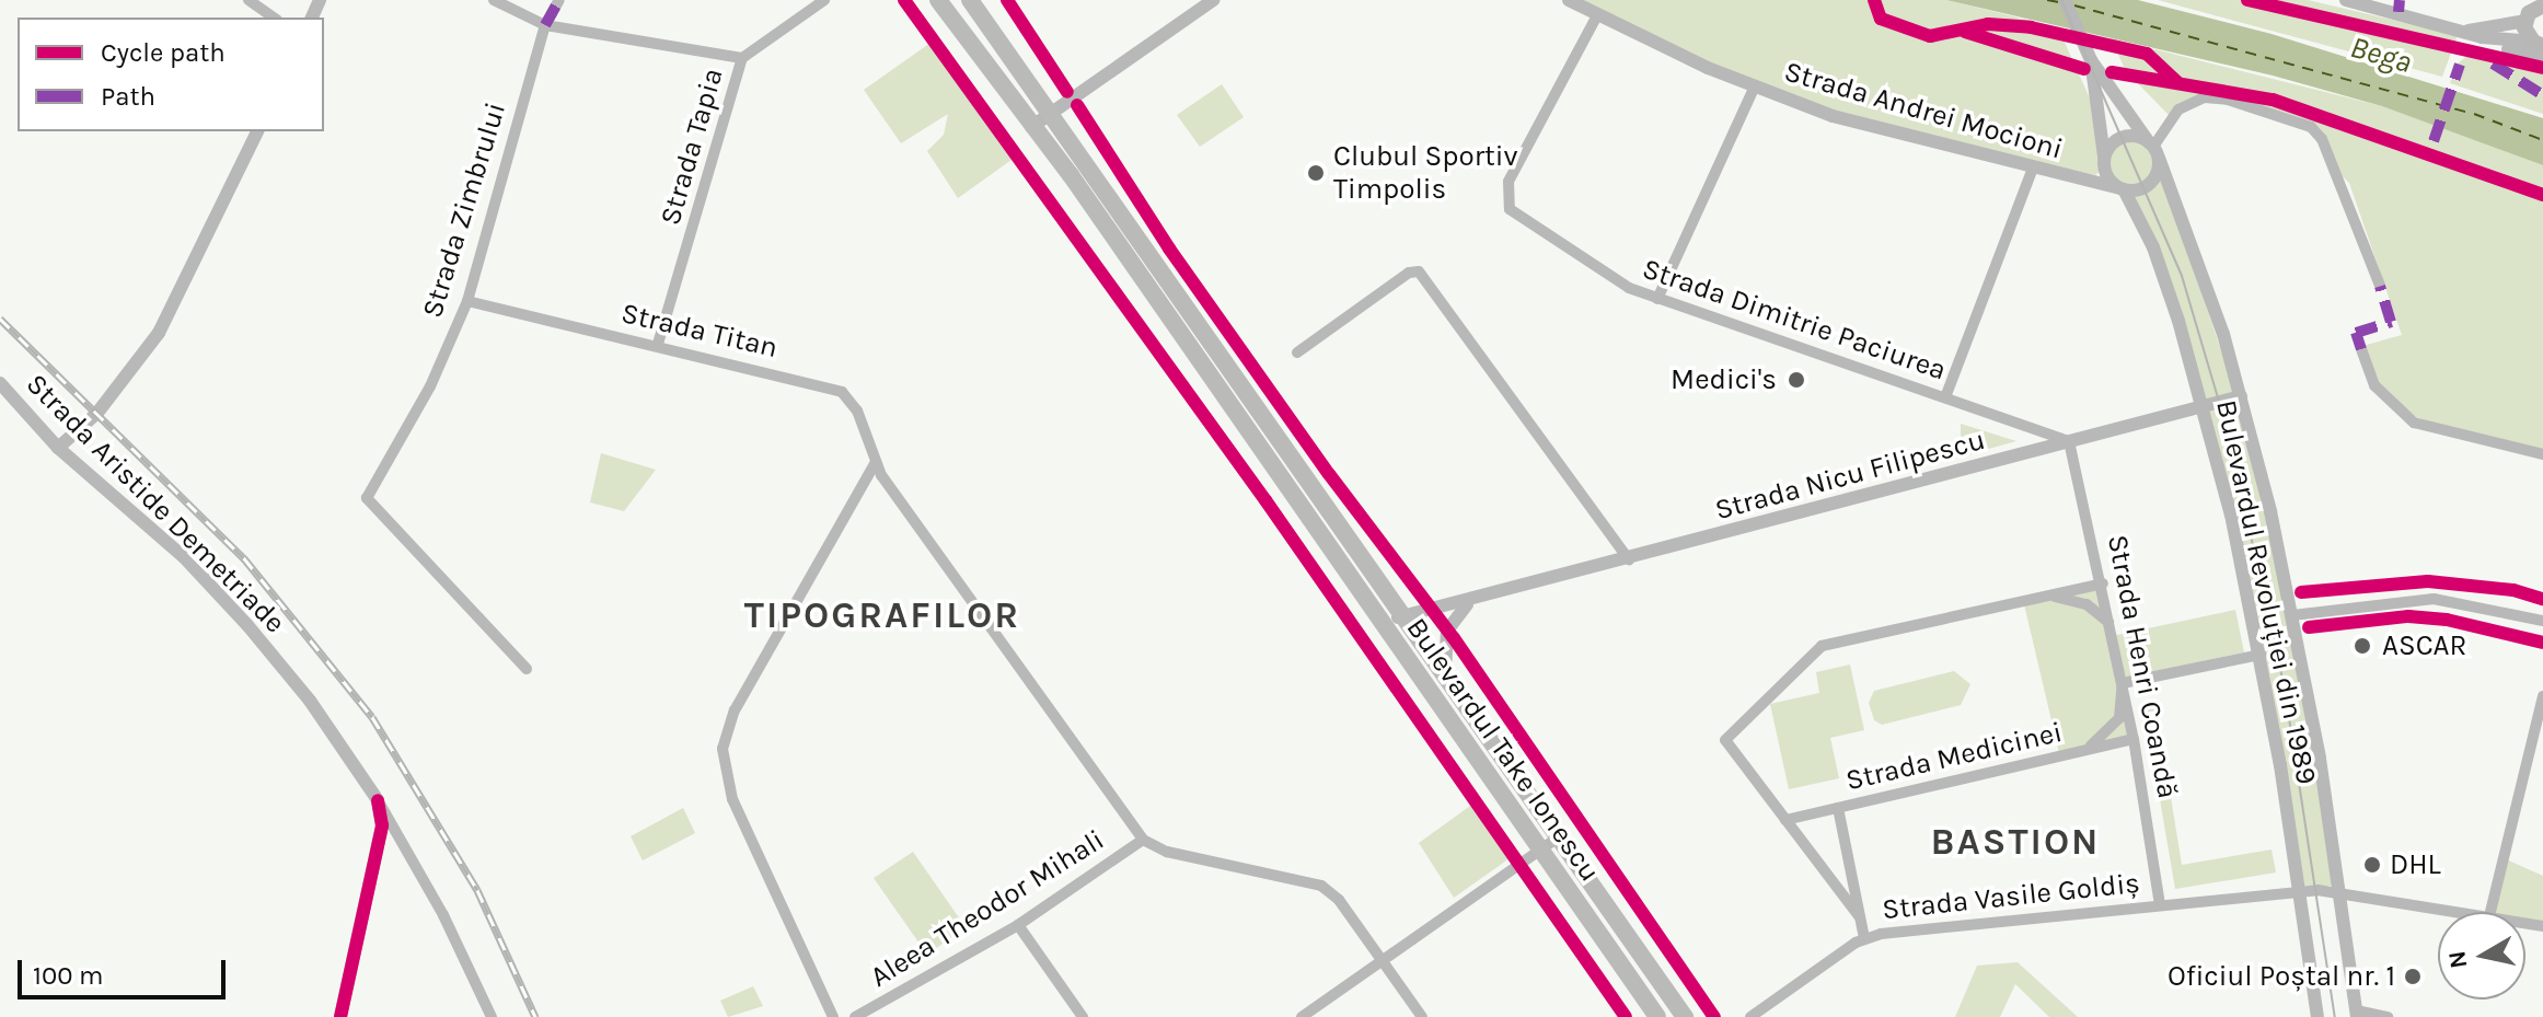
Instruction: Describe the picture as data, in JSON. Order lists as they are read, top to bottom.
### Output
{
  "streets": {
    "main road": ["Bulevardul Take Ionescu"],
    "street": [
      "Strada Andrei Mocioni",
      "Strada Tapia",
      "Strada Zimbrului",
      "Strada Dimitrie Paciurea",
      "Strada Titan",
      "Strada Nicu Filipescu",
      "Strada Aristide Demetriade",
      "Bulevardul Revoluției din 1989",
      "Strada Henri Coandă",
      "Strada Medicinei",
      "Strada Vasile Goldiș",
      "Aleea Theodor Mihali"
    ]
  },
  "crossings": [
    ["Strada Andrei Mocioni", "Strada Dimitrie Paciurea"],
    ["Strada Andrei Mocioni", "Bulevardul Revoluției din 1989"],
    ["Strada Tapia", "Strada Titan"],
    ["Strada Zimbrului", "Strada Titan"],
    ["Strada Dimitrie Paciurea", "Strada Nicu Filipescu"],
    ["Strada Dimitrie Paciurea", "Strada Henri Coandă"],
    ["Strada Titan", "Aleea Theodor Mihali"],
    ["Strada Nicu Filipescu", "Bulevardul Revoluției din 1989"],
    ["Strada Nicu Filipescu", "Strada Henri Coandă"],
    ["Strada Nicu Filipescu", "Bulevardul Take Ionescu"],
    ["Bulevardul Revoluției din 1989", "Strada Vasile Goldiș"],
    ["Strada Henri Coandă", "Strada Medicinei"],
    ["Strada Henri Coandă", "Strada Vasile Goldiș"]
  ],
  "districts": ["TIPOGRAFILOR", "BASTION"],
  "water": ["Bega"],
  "places": [
    "Clubul Sportiv Timpolis",
    "Medici's",
    "ASCAR",
    "DHL",
    "Oficiul Poștal nr. 1"
  ],
  "legend": ["Cycle path", "Path"],
  "scale_bar": "100 m",
  "north": "left"
}
